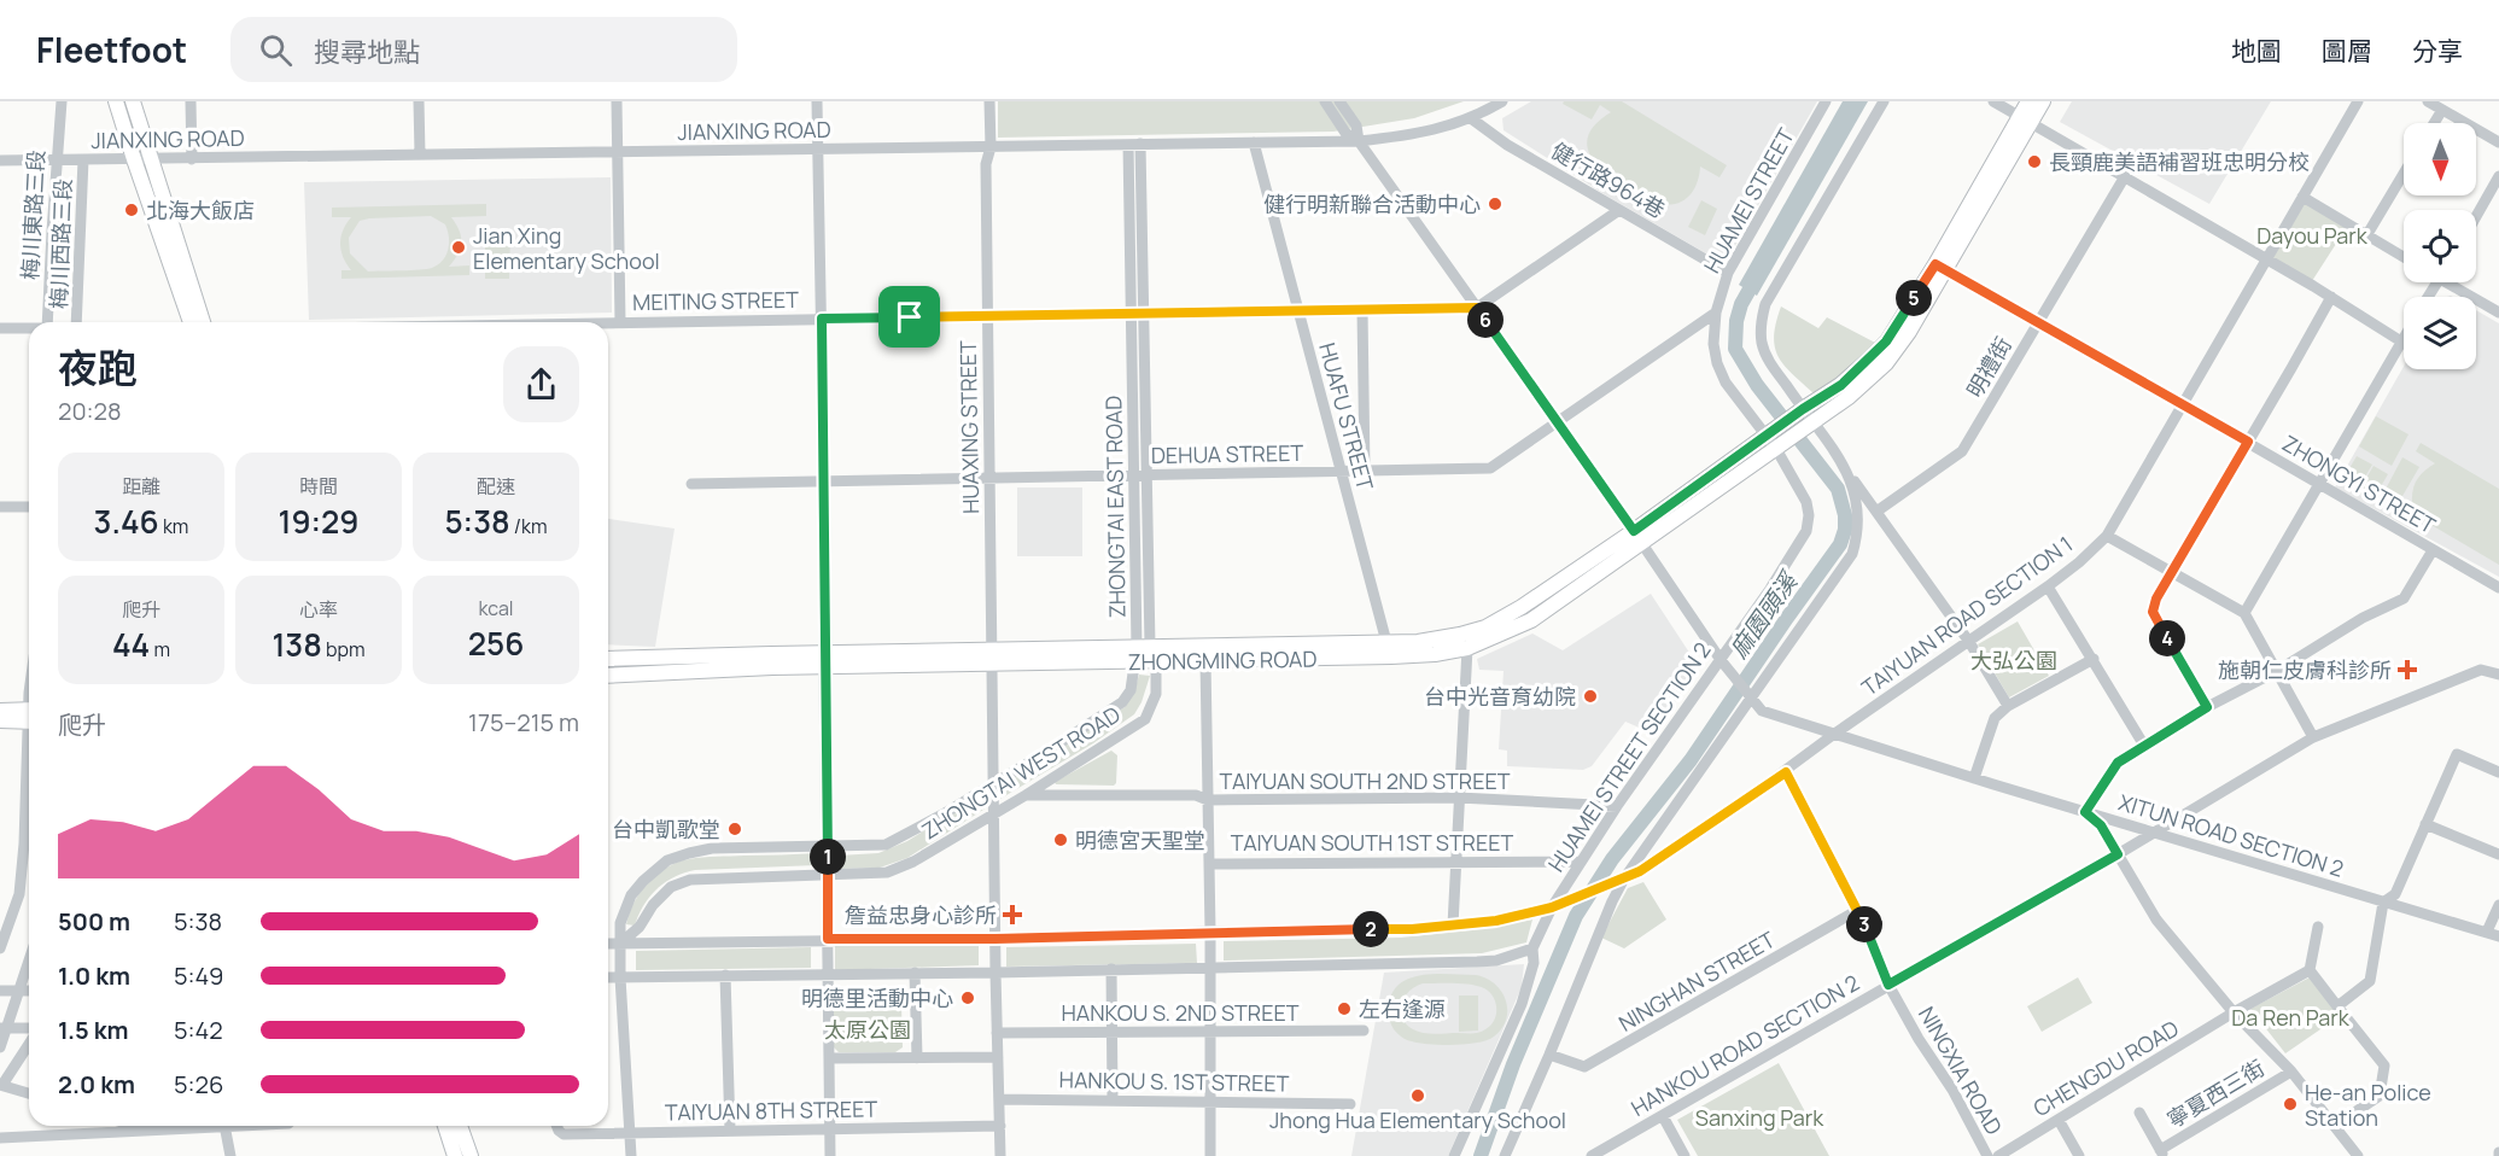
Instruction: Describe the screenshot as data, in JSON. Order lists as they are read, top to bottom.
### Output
{
  "streets": {
    "main road": ["ZHONGMING ROAD"],
    "street": [
      "JIANXING ROAD",
      "健行路964巷",
      "HUAMEI STREET",
      "梅川東路三段",
      "梅川西路三段",
      "MEITING STREET",
      "明禮街",
      "HUAFU STREET",
      "HUAXING STREET",
      "DEHUA STREET",
      "ZHONGYI STREET",
      "ZHONGTAI EAST ROAD",
      "TAIYUAN ROAD SECTION 1",
      "HUAMEI STREET SECTION 2",
      "ZHONGTAI WEST ROAD",
      "TAIYUAN SOUTH 2ND STREET",
      "XITUN ROAD SECTION 2",
      "TAIYUAN SOUTH 1ST STREET",
      "NINGHAN STREET",
      "HANKOU S. 2ND STREET",
      "HANKOU ROAD SECTION 2",
      "CHENGDU ROAD",
      "NINGXIA ROAD",
      "HANKOU S. 1ST STREET",
      "寧夏西三街",
      "TAIYUAN 8TH STREET"
    ]
  },
  "crossings": [
    ["JIANXING ROAD", "健行路964巷"],
    ["JIANXING ROAD", "梅川東路三段"],
    ["JIANXING ROAD", "梅川西路三段"],
    ["JIANXING ROAD", "HUAFU STREET"],
    ["JIANXING ROAD", "HUAXING STREET"],
    ["JIANXING ROAD", "ZHONGTAI EAST ROAD"],
    ["健行路964巷", "HUAMEI STREET"],
    ["HUAMEI STREET", "DEHUA STREET"],
    ["HUAMEI STREET", "ZHONGMING ROAD"],
    ["HUAMEI STREET", "HUAMEI STREET SECTION 2"],
    ["MEITING STREET", "HUAFU STREET"],
    ["MEITING STREET", "HUAXING STREET"],
    ["MEITING STREET", "ZHONGTAI EAST ROAD"],
    ["明禮街", "ZHONGYI STREET"],
    ["HUAFU STREET", "DEHUA STREET"],
    ["HUAFU STREET", "ZHONGMING ROAD"],
    ["HUAXING STREET", "DEHUA STREET"],
    ["HUAXING STREET", "ZHONGMING ROAD"],
    ["HUAXING STREET", "ZHONGTAI WEST ROAD"],
    ["HUAXING STREET", "HANKOU S. 2ND STREET"],
    ["HUAXING STREET", "HANKOU S. 1ST STREET"],
    ["HUAXING STREET", "TAIYUAN 8TH STREET"],
    ["DEHUA STREET", "ZHONGTAI EAST ROAD"],
    ["DEHUA STREET", "ZHONGTAI WEST ROAD"],
    ["ZHONGYI STREET", "TAIYUAN ROAD SECTION 1"],
    ["ZHONGTAI EAST ROAD", "ZHONGTAI WEST ROAD"],
    ["TAIYUAN ROAD SECTION 1", "HUAMEI STREET SECTION 2"],
    ["TAIYUAN ROAD SECTION 1", "XITUN ROAD SECTION 2"],
    ["TAIYUAN ROAD SECTION 1", "NINGXIA ROAD"],
    ["ZHONGMING ROAD", "HUAMEI STREET SECTION 2"],
    ["ZHONGMING ROAD", "ZHONGTAI WEST ROAD"],
    ["HUAMEI STREET SECTION 2", "TAIYUAN SOUTH 2ND STREET"],
    ["HUAMEI STREET SECTION 2", "TAIYUAN SOUTH 1ST STREET"],
    ["ZHONGTAI WEST ROAD", "TAIYUAN SOUTH 2ND STREET"],
    ["XITUN ROAD SECTION 2", "HANKOU ROAD SECTION 2"],
    ["NINGHAN STREET", "NINGXIA ROAD"],
    ["HANKOU ROAD SECTION 2", "NINGXIA ROAD"]
  ],
  "water": ["麻園頭溪"],
  "parks": [
    "Dayou Park",
    "大弘公園",
    "Da Ren Park",
    "太原公園",
    "Sanxing Park"
  ],
  "places": {
    "other": [
      "長頸鹿美語補習班忠明分校",
      "健行明新聯合活動中心",
      "北海大飯店",
      "Jian Xing Elementary School",
      "台中光音育幼院",
      "台中凱歌堂",
      "明德宮天聖堂",
      "明德里活動中心",
      "左右逢源",
      "Jhong Hua Elementary School",
      "He-an Police Station"
    ],
    "health": ["施朝仁皮膚科診所", "詹益忠身心診所"]
  },
  "north": "bottom",
  "page": {
    "header": "Fleetfoot",
    "search": "搜尋地點",
    "nav": ["地圖", "圖層", "分享"],
    "pins": [
      "5",
      "6",
      "4",
      "1",
      "3",
      "2"
    ],
    "heading": ["夜跑", "20:28"],
    "stats": [
      ["距離", "3.46 km"],
      ["時間", "19:29"],
      ["配速", "5:38 /km"],
      ["爬升", "44 m"],
      ["心率", "138 bpm"],
      ["kcal", "256"]
    ],
    "chart": ["爬升", "175–215 m"],
    "list": [
      {
        "name": "500 m",
        "note": "5:38"
      },
      {
        "name": "1.0 km",
        "note": "5:49"
      },
      {
        "name": "1.5 km",
        "note": "5:42"
      },
      {
        "name": "2.0 km",
        "note": "5:26"
      }
    ]
  }
}
